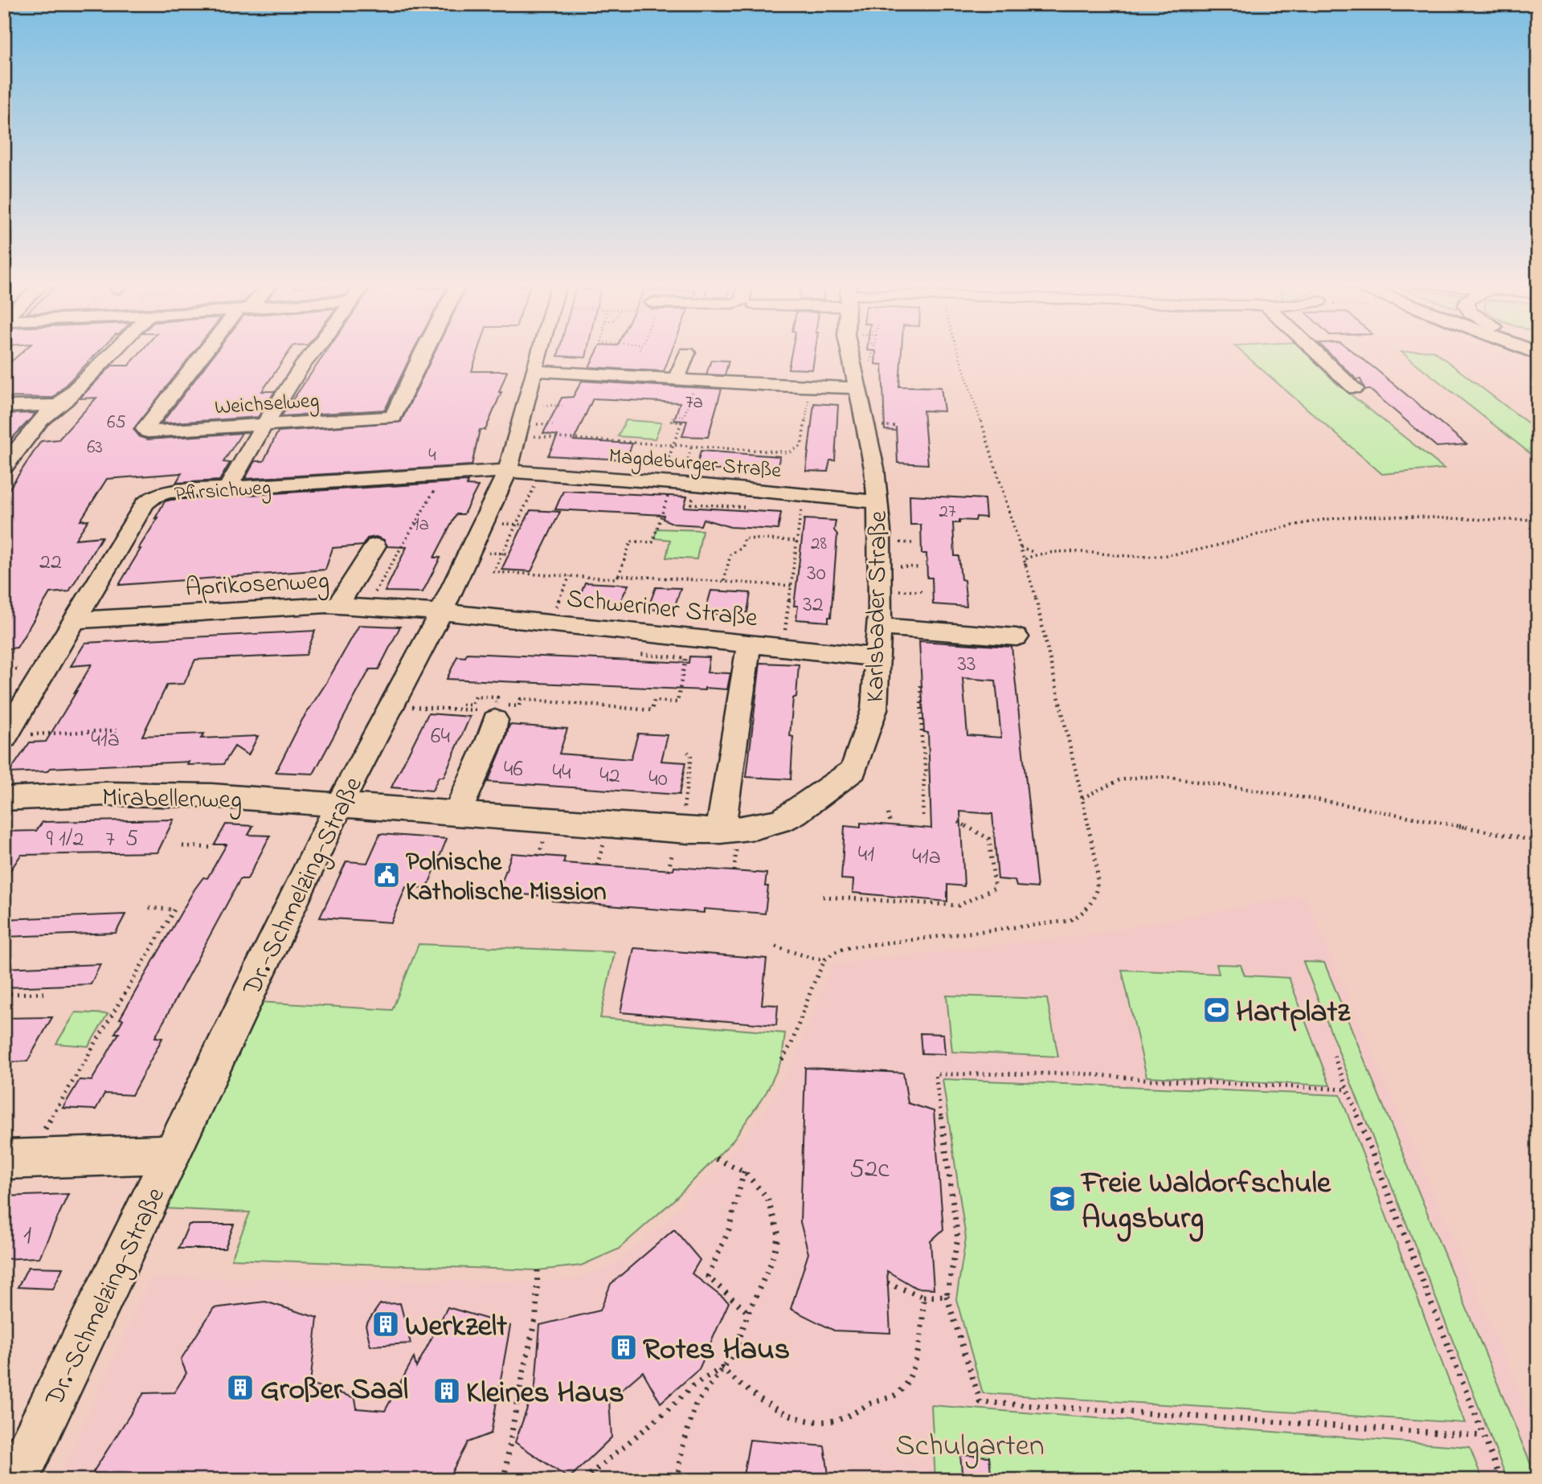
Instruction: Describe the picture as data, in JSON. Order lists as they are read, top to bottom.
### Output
{
  "streets": {
    "street": [
      "Weichselweg",
      "Magdeburger Straße",
      "Pfirsichweg",
      "Aprikosenweg",
      "Schweriner Straße",
      "Karlsbader Straße",
      "Mirabellenweg",
      "Dr.-Schmelzing-Straße"
    ]
  },
  "crossings": [
    ["Magdeburger Straße", "Pfirsichweg"],
    ["Magdeburger Straße", "Karlsbader Straße"],
    ["Magdeburger Straße", "Dr.-Schmelzing-Straße"],
    ["Pfirsichweg", "Aprikosenweg"],
    ["Pfirsichweg", "Dr.-Schmelzing-Straße"],
    ["Aprikosenweg", "Schweriner Straße"],
    ["Aprikosenweg", "Dr.-Schmelzing-Straße"],
    ["Schweriner Straße", "Karlsbader Straße"],
    ["Schweriner Straße", "Dr.-Schmelzing-Straße"],
    ["Karlsbader Straße", "Mirabellenweg"],
    ["Karlsbader Straße", "Dr.-Schmelzing-Straße"],
    ["Mirabellenweg", "Dr.-Schmelzing-Straße"]
  ],
  "parks": ["Schulgarten"],
  "places": {
    "public building": ["Polnische Katholische Mission"],
    "sports": ["Hartplatz"],
    "school or university": ["Freie Waldorfschule Augsburg"],
    "building": [
      "Werkzelt",
      "Rotes Haus",
      "Großer Saal",
      "Kleines Haus"
    ]
  },
  "house_numbers": [
    "7a",
    "65",
    "63",
    "4",
    "27",
    "1a",
    "28",
    "22",
    "30",
    "32",
    "33",
    "64",
    "41a",
    "46",
    "44",
    "42",
    "40",
    "5",
    "9 1/2",
    "7",
    "41",
    "41a",
    "52c",
    "1"
  ]
}
